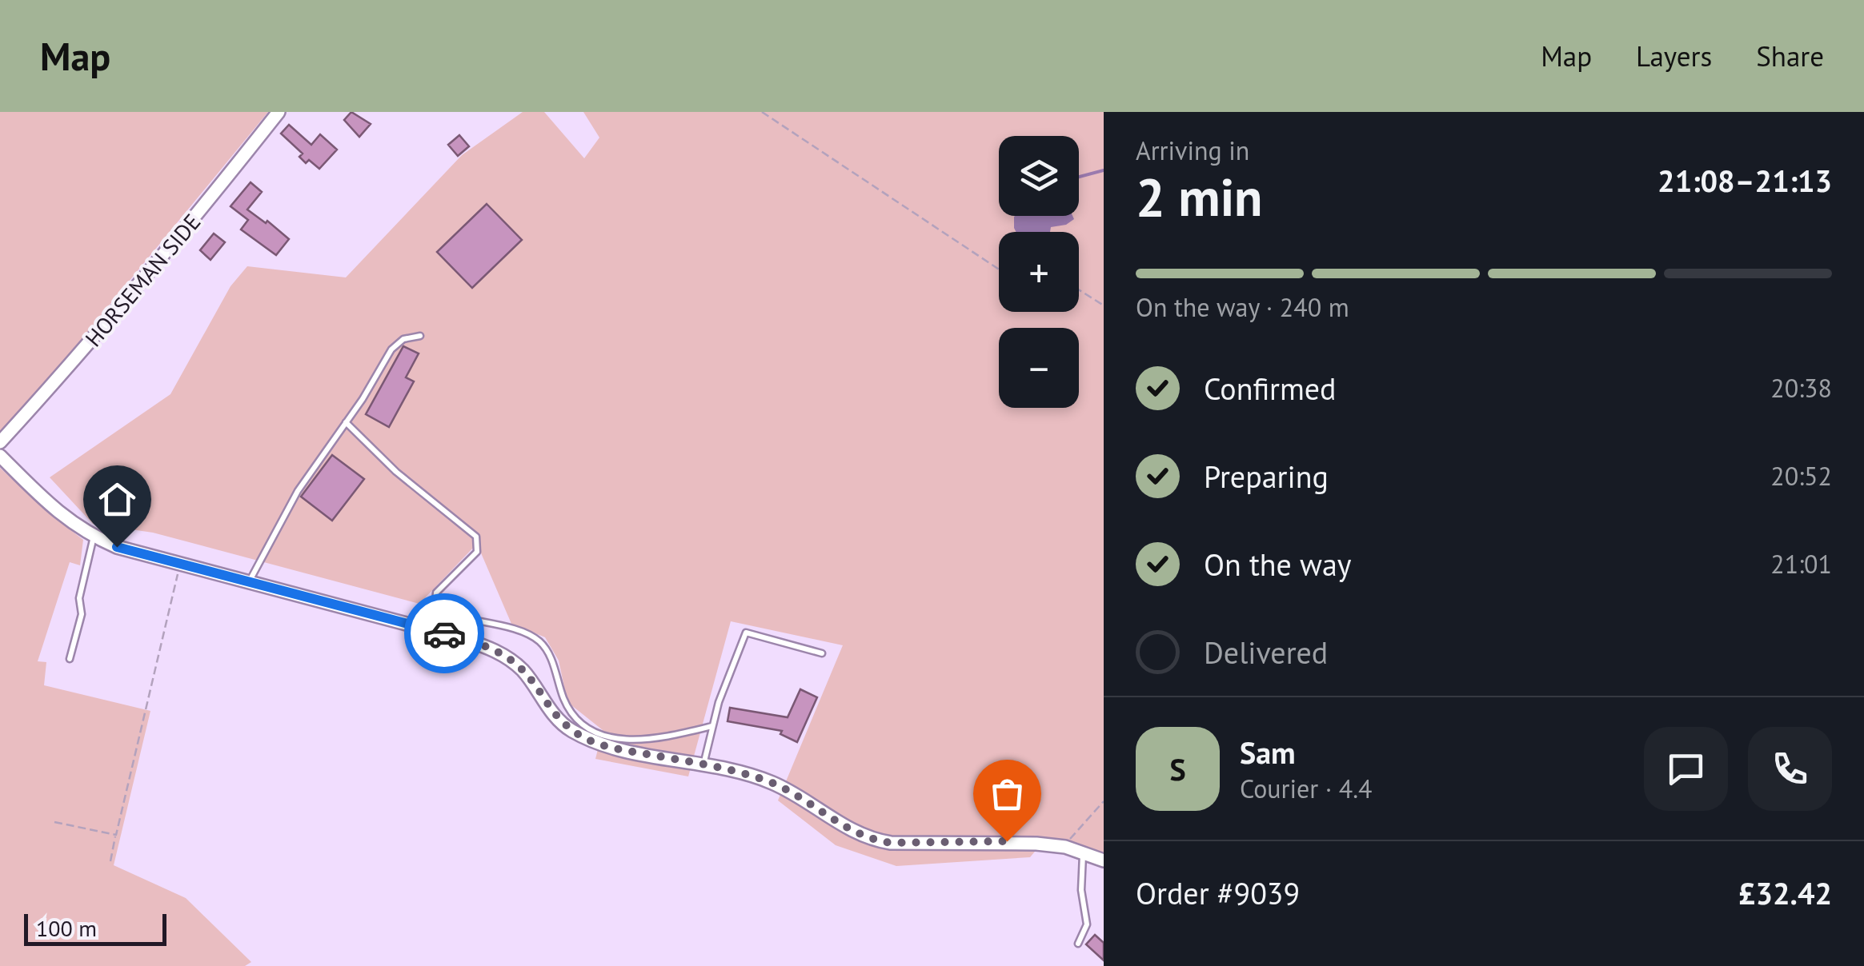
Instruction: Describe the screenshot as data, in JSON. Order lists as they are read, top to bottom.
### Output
{
  "streets": {
    "street": ["HORSEMAN SIDE"]
  },
  "scale_bar": "100 m",
  "page": {
    "header": "Map",
    "nav": ["Map", "Layers", "Share"],
    "heading": ["2 min", "Arriving in", "21:08–21:13"],
    "panel": [
      "Sam",
      "Courier · 4.4",
      "Order #9039",
      "£32.42"
    ],
    "map_buttons": ["+", "−"],
    "bar": "On the way · 240 m",
    "list": [
      ["Confirmed", "20:38"],
      ["Preparing", "20:52"],
      ["On the way", "21:01"],
      "Delivered"
    ],
    "round": "S",
    "scale": "100 m"
  }
}
